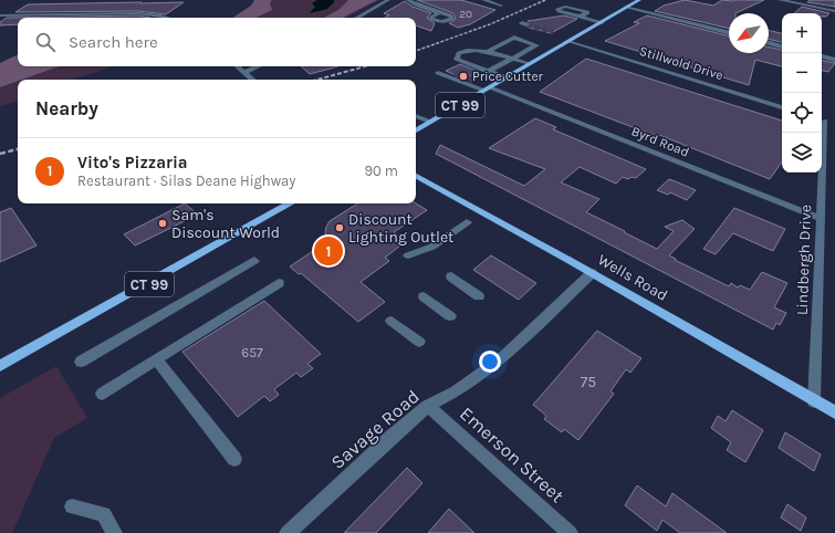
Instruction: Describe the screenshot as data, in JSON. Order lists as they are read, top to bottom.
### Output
{
  "streets": {
    "main road": ["CT 99", "Wells Road"],
    "street": [
      "Stillwold Drive",
      "Byrd Road",
      "Lindbergh Drive",
      "Savage Road",
      "Emerson Street"
    ]
  },
  "crossings": [
    ["Stillwold Drive", "CT 99"],
    ["CT 99", "Byrd Road"],
    ["Byrd Road", "Lindbergh Drive"],
    ["Lindbergh Drive", "Wells Road"],
    ["Wells Road", "Savage Road"],
    ["Savage Road", "Emerson Street"]
  ],
  "places": ["Price Cutter", "Sam's Discount World", "Discount Lighting Outlet"],
  "house_numbers": ["20", "657", "75"],
  "north": "bottom left",
  "page": {
    "map_buttons": ["+", "−"],
    "search": "Search here",
    "heading": "Nearby",
    "list": [
      {
        "mark": "1",
        "name": "Vito's Pizzaria",
        "note": "Restaurant · Silas Deane Highway",
        "value": "90 m"
      }
    ],
    "pins": "1"
  }
}
